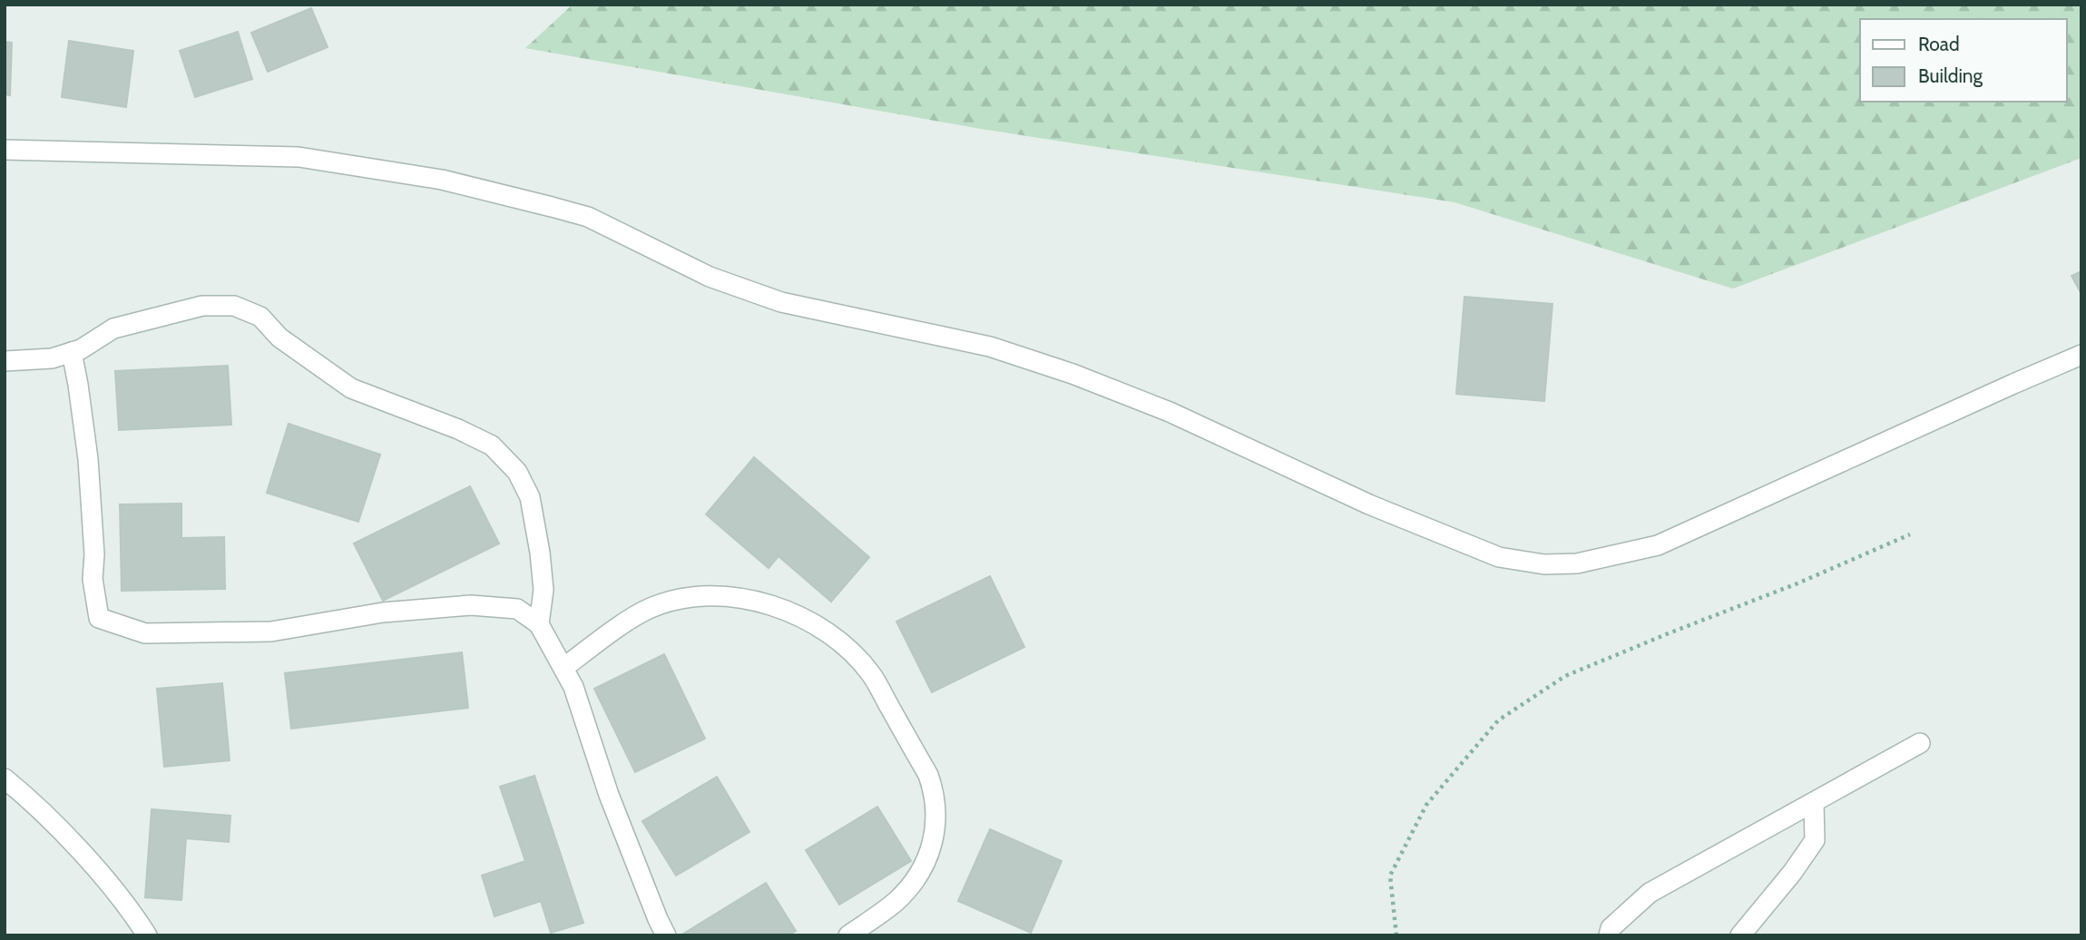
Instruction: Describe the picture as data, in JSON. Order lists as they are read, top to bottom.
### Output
{
  "legend": ["Road", "Building"]
}
